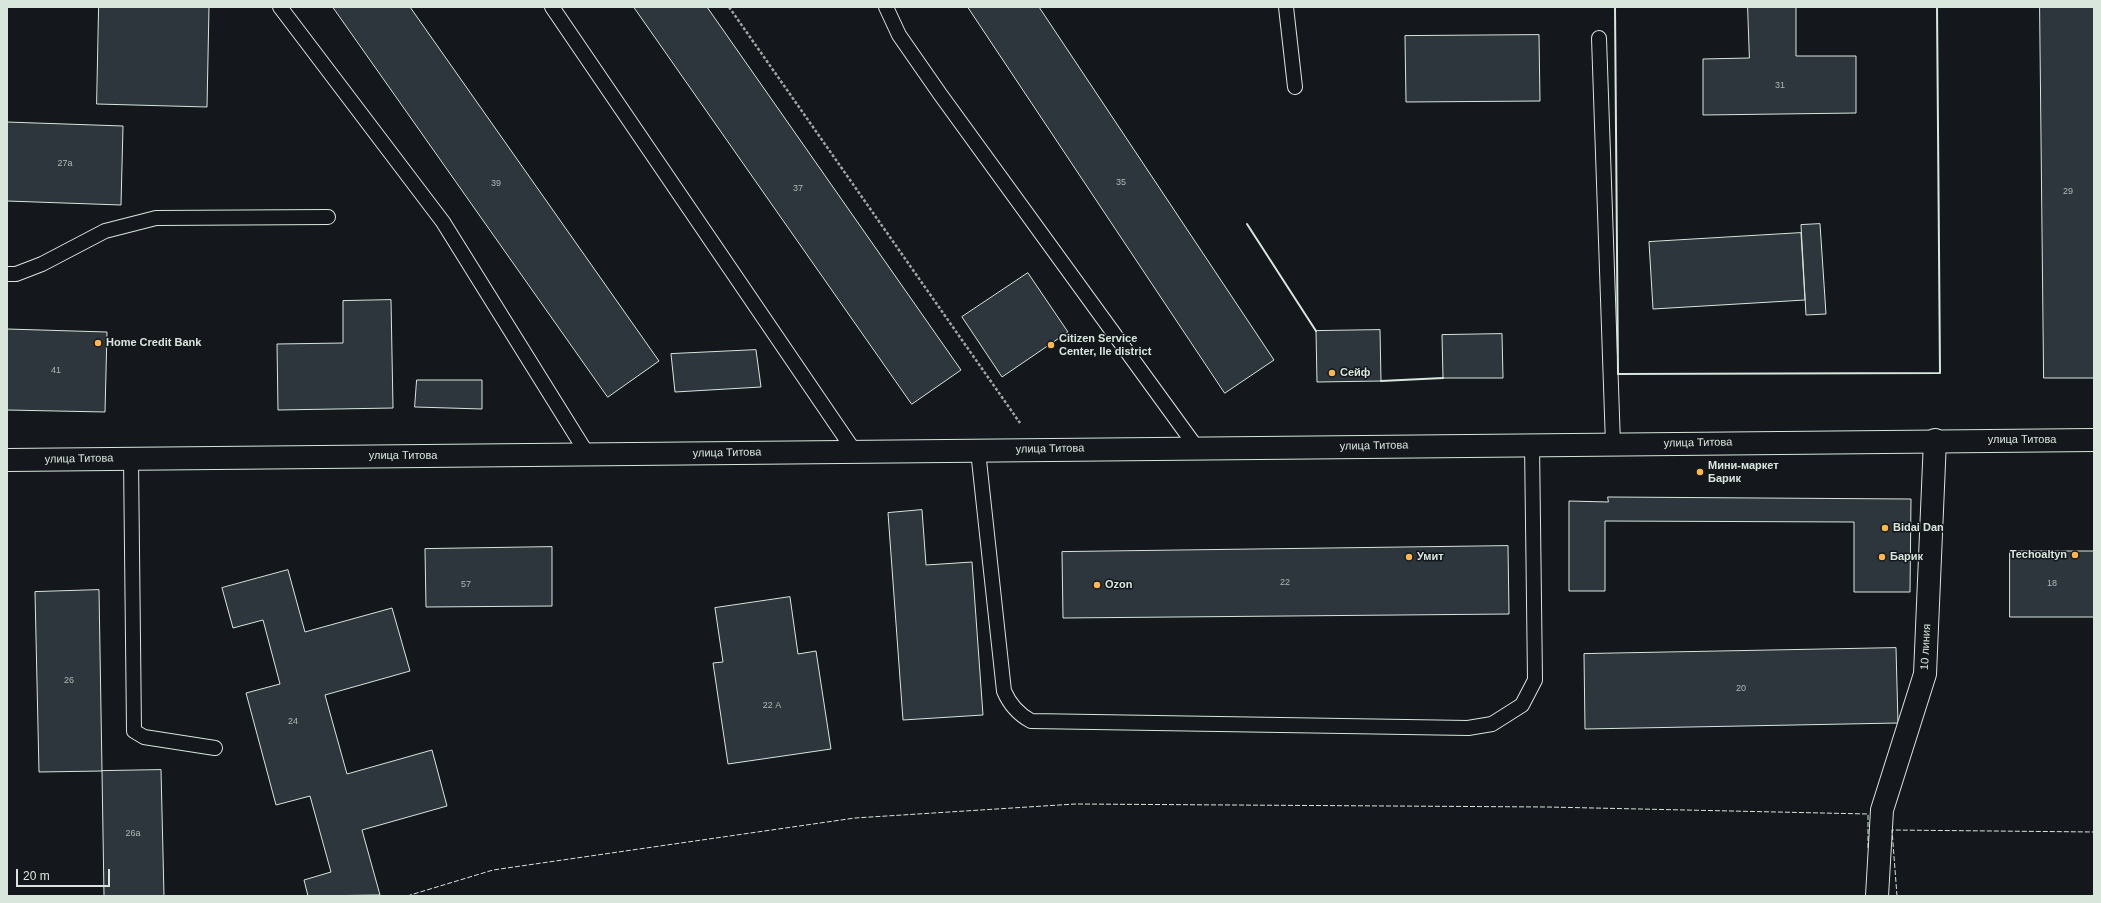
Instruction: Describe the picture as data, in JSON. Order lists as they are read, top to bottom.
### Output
{
  "streets": {
    "street": ["улица Титова", "10 линия"]
  },
  "crossings": [
    ["улица Титова", "10 линия"]
  ],
  "places": [
    "Home Credit Bank",
    "Citizen Service Center, Ile district",
    "Сейф",
    "Мини-маркет Барик",
    "Bidai Dan",
    "Techoaltyn",
    "Умит",
    "Барик",
    "Ozon"
  ],
  "house_numbers": [
    "31",
    "27a",
    "35",
    "39",
    "37",
    "29",
    "41",
    "22",
    "18",
    "57",
    "26",
    "20",
    "22 А",
    "24",
    "26а"
  ],
  "scale_bar": "20 m"
}
